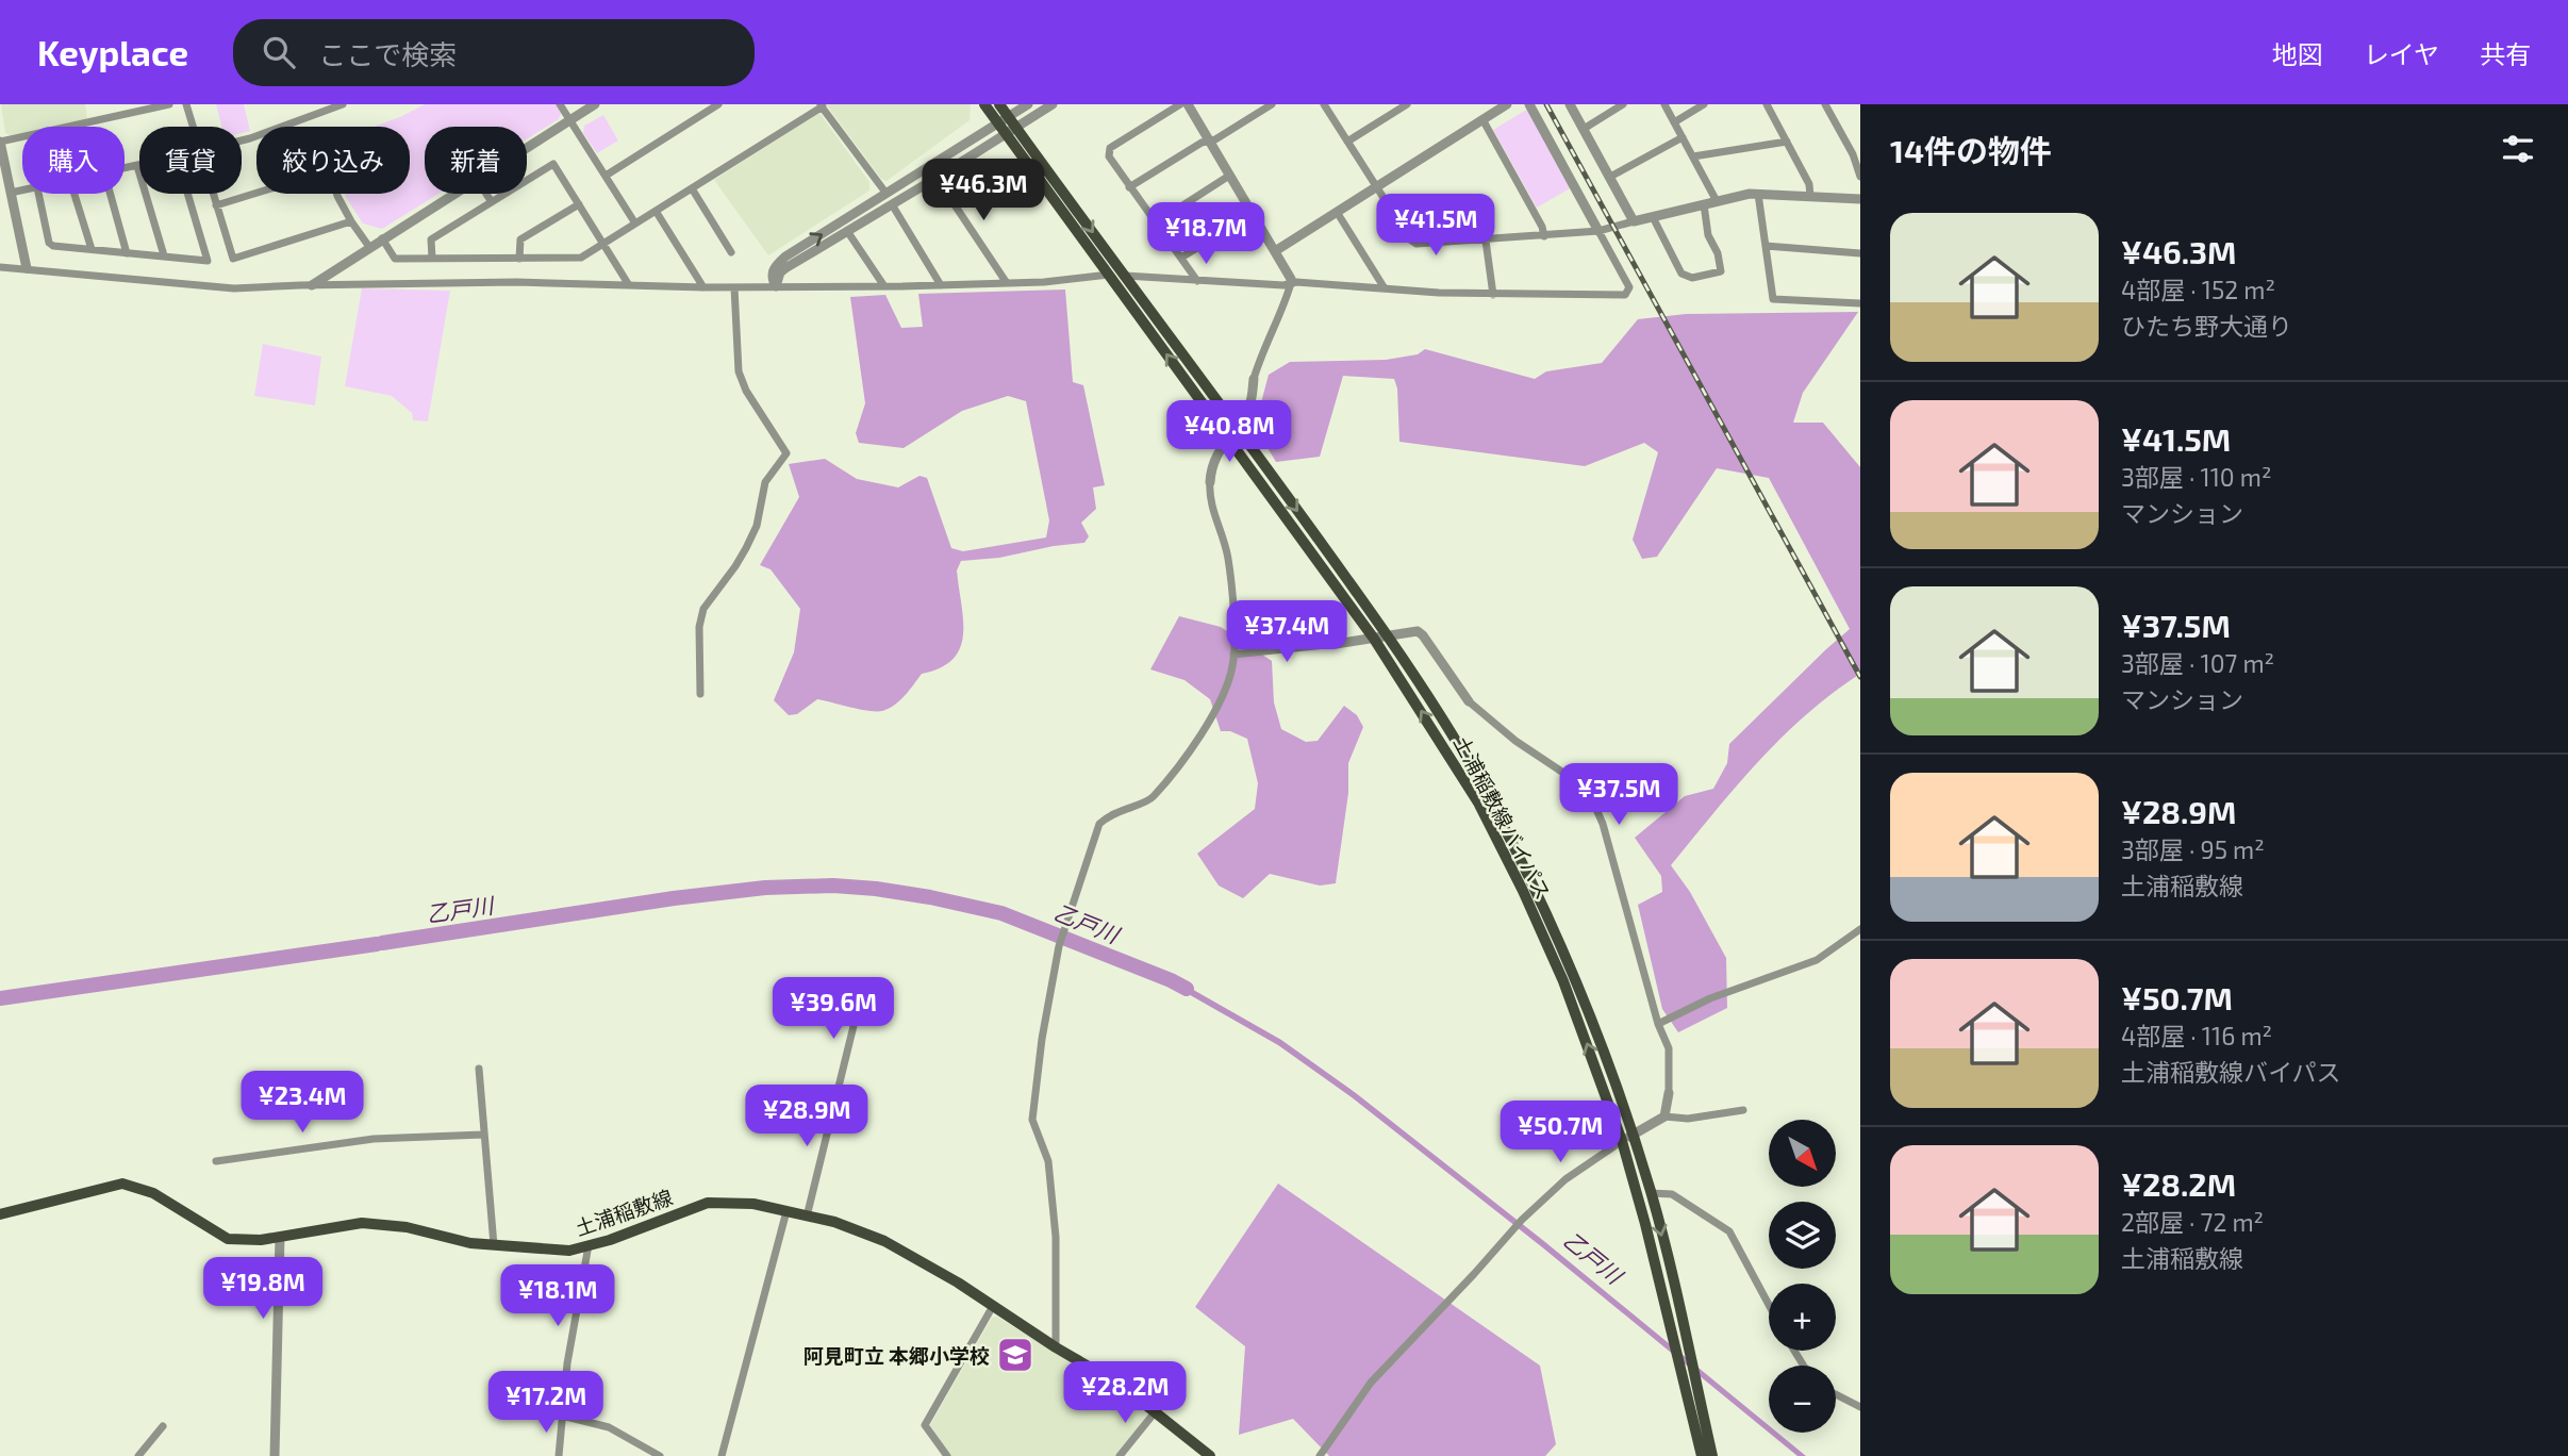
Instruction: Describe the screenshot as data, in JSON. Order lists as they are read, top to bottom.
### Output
{
  "streets": {
    "main road": ["土浦稲敷線バイパス", "土浦稲敷線"]
  },
  "water": ["乙戸川"],
  "places": {
    "school or university": ["阿見町立 本郷小学校"]
  },
  "north": "bottom right",
  "page": {
    "header": "Keyplace",
    "search": "ここで検索",
    "nav": ["地図", "レイヤ", "共有"],
    "heading": "14件の物件",
    "chip": [
      "購入",
      "賃貸",
      "絞り込み",
      "新着"
    ],
    "price": [
      "¥46.3M",
      "¥41.5M",
      "¥18.7M",
      "¥40.8M",
      "¥37.4M",
      "¥37.5M",
      "¥39.6M",
      "¥23.4M",
      "¥28.9M",
      "¥50.7M",
      "¥19.8M",
      "¥18.1M",
      "¥28.2M",
      "¥17.2M"
    ],
    "list": [
      {
        "name": "¥46.3M",
        "note": "4部屋 · 152 m² · ひたち野大通り"
      },
      {
        "name": "¥41.5M",
        "note": "3部屋 · 110 m² · マンション"
      },
      {
        "name": "¥37.5M",
        "note": "3部屋 · 107 m² · マンション"
      },
      {
        "name": "¥28.9M",
        "note": "3部屋 · 95 m² · 土浦稲敷線"
      },
      {
        "name": "¥50.7M",
        "note": "4部屋 · 116 m² · 土浦稲敷線バイパス"
      },
      {
        "name": "¥28.2M",
        "note": "2部屋 · 72 m² · 土浦稲敷線"
      }
    ],
    "map_buttons": ["+", "−"]
  }
}
